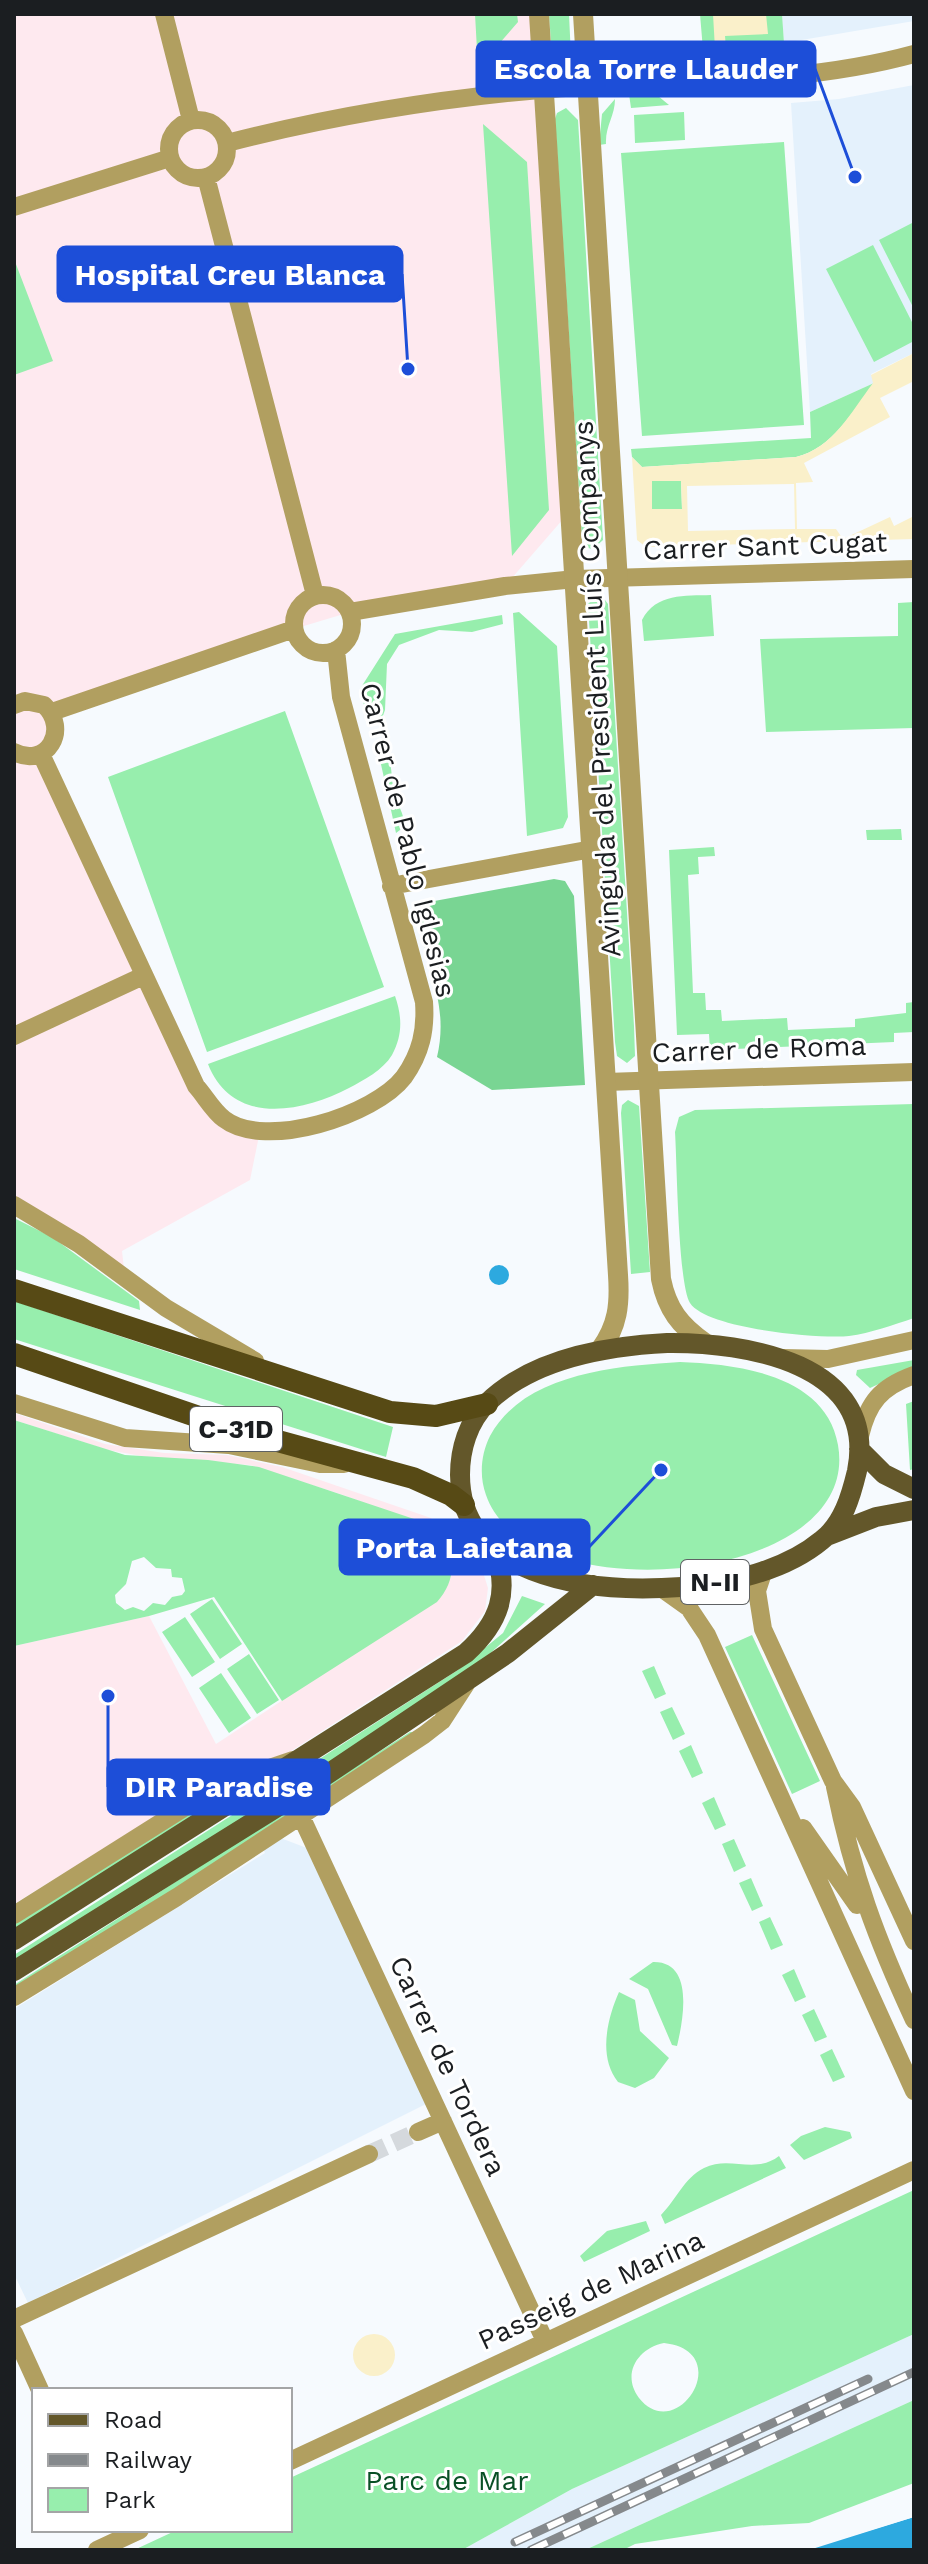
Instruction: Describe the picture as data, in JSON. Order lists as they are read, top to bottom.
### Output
{
  "streets": {
    "highway": ["C-31D"],
    "main road": ["N-II"],
    "street": [
      "Carrer Sant Cugat",
      "Avinguda del President Lluís Companys",
      "Carrer de Pablo Iglesias",
      "Carrer de Roma",
      "Carrer de Tordera",
      "Passeig de Marina"
    ]
  },
  "crossings": [
    ["Carrer Sant Cugat", "Avinguda del President Lluís Companys"],
    ["Carrer Sant Cugat", "Carrer de Pablo Iglesias"],
    ["Avinguda del President Lluís Companys", "Carrer de Roma"],
    ["Avinguda del President Lluís Companys", "N-II"],
    ["C-31D", "N-II"],
    ["Carrer de Tordera", "Passeig de Marina"]
  ],
  "parks": ["Parc de Mar"],
  "places": [
    "Escola Torre Llauder",
    "Hospital Creu Blanca",
    "Porta Laietana",
    "DIR Paradise"
  ],
  "legend": ["Road", "Railway", "Park"]
}
